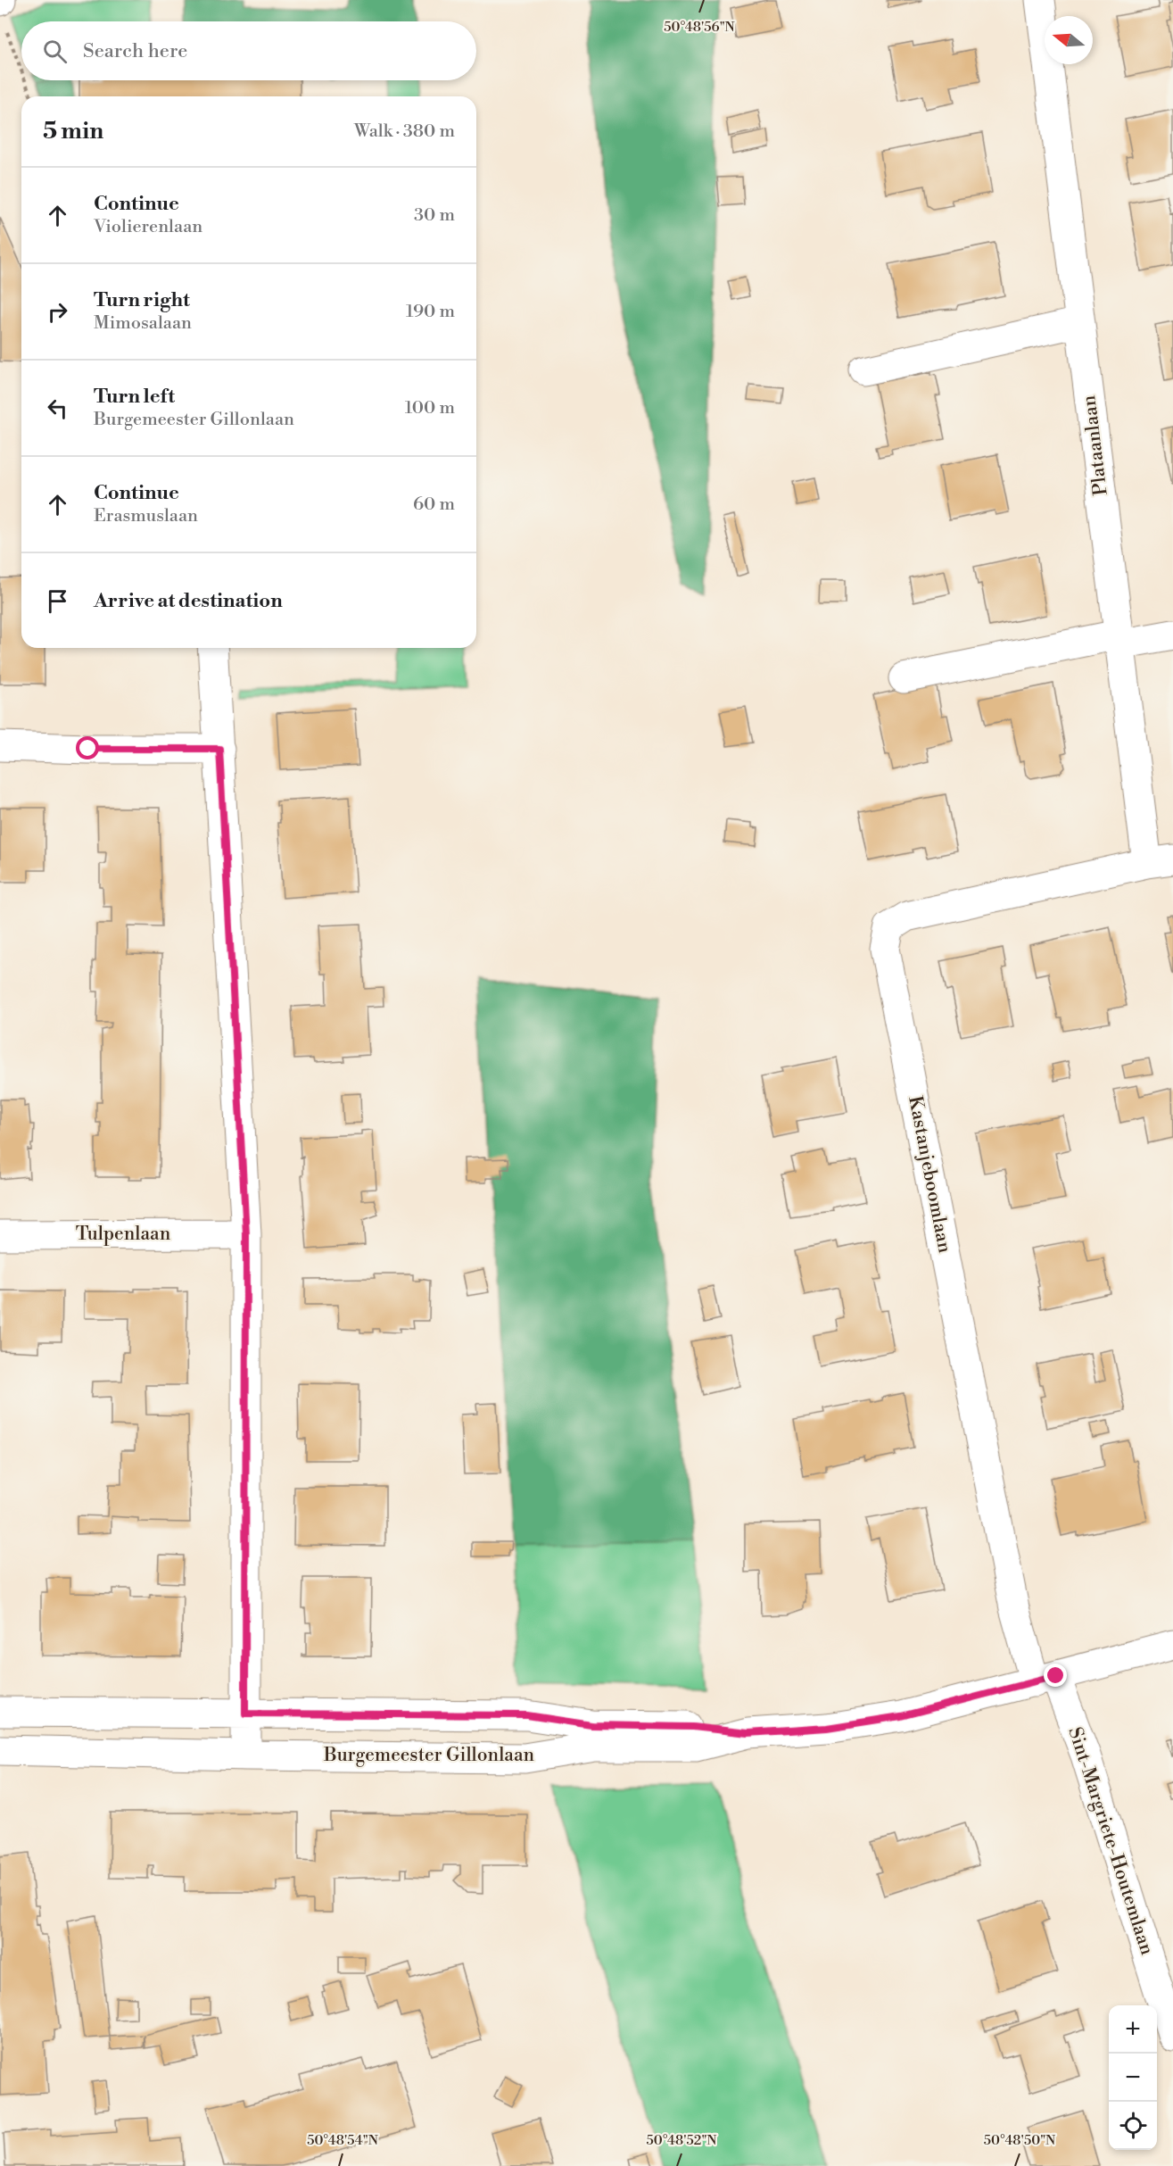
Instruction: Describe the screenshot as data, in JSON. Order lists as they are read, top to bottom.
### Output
{
  "streets": {
    "street": [
      "Plataanlaan",
      "Kastanjeboomlaan",
      "Tulpenlaan",
      "Burgemeester Gillonlaan",
      "Sint-Margriete-Houtemlaan"
    ]
  },
  "crossings": [
    ["Plataanlaan", "Kastanjeboomlaan"],
    ["Kastanjeboomlaan", "Sint-Margriete-Houtemlaan"]
  ],
  "north": "left",
  "page": {
    "search": "Search here",
    "heading": ["5 min", "Walk · 380 m"],
    "list": [
      ["Continue", "Violierenlaan", "30 m"],
      ["Turn right", "Mimosalaan", "190 m"],
      ["Turn left", "Burgemeester Gillonlaan", "100 m"],
      ["Continue", "Erasmuslaan", "60 m"],
      "Arrive at destination"
    ],
    "map_buttons": ["+", "−"]
  },
  "coordinates": [
    "50°48'56\"N",
    "50°48'54\"N",
    "50°48'52\"N",
    "50°48'50\"N"
  ]
}
